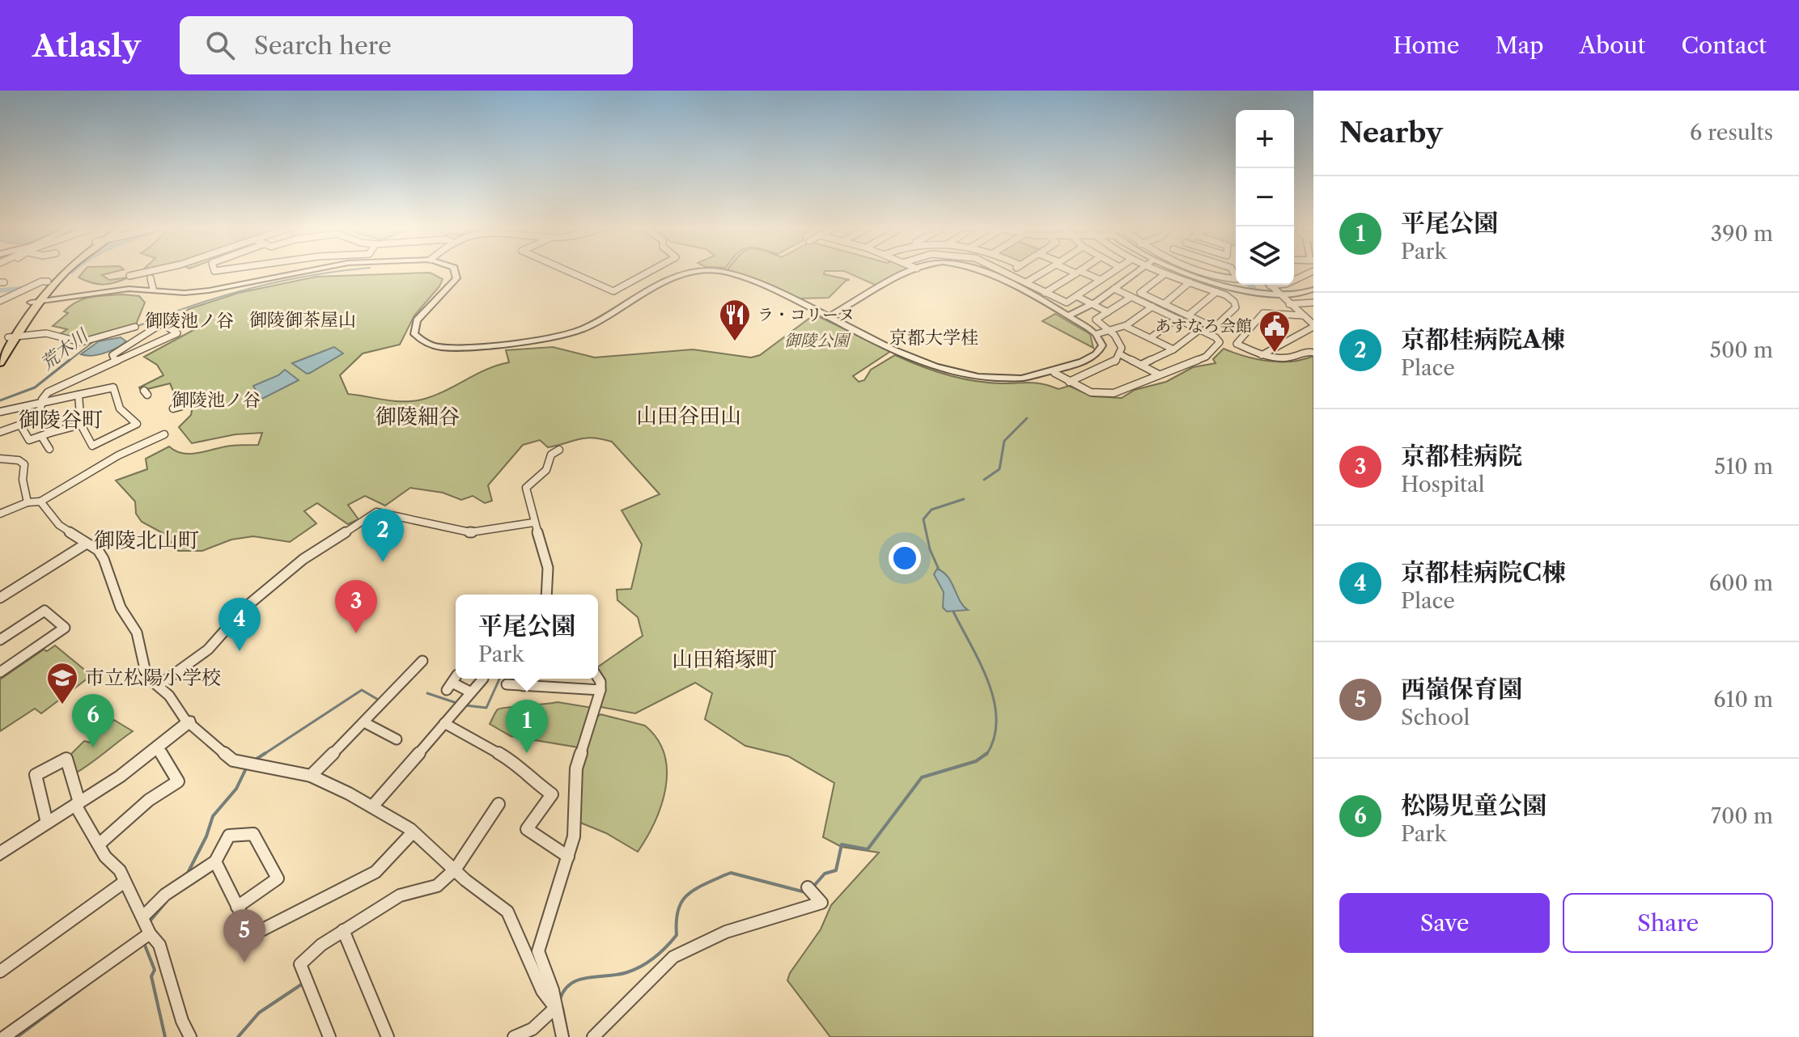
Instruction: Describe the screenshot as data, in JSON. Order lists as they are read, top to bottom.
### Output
{
  "districts": [
    "御陵御茶屋山",
    "御陵池ノ谷",
    "京都大学桂",
    "御陵池ノ谷",
    "山田谷田山",
    "御陵細谷",
    "御陵谷町",
    "御陵北山町",
    "山田箱塚町"
  ],
  "water": ["荒木川"],
  "parks": ["御陵公園"],
  "places": {
    "restaurant": ["ラ・コリーヌ"],
    "public building": ["あすなろ会館"],
    "school or university": ["市立松陽小学校"]
  },
  "page": {
    "header": "Atlasly",
    "search": "Search here",
    "nav": [
      "Home",
      "Map",
      "About",
      "Contact"
    ],
    "heading": ["Nearby", "6 results"],
    "map_buttons": ["+", "−"],
    "list": [
      {
        "mark": "1",
        "name": "平尾公園",
        "note": "Park",
        "value": "390 m"
      },
      {
        "mark": "2",
        "name": "京都桂病院A棟",
        "note": "Place",
        "value": "500 m"
      },
      {
        "mark": "3",
        "name": "京都桂病院",
        "note": "Hospital",
        "value": "510 m"
      },
      {
        "mark": "4",
        "name": "京都桂病院C棟",
        "note": "Place",
        "value": "600 m"
      },
      {
        "mark": "5",
        "name": "西嶺保育園",
        "note": "School",
        "value": "610 m"
      },
      {
        "mark": "6",
        "name": "松陽児童公園",
        "note": "Park",
        "value": "700 m"
      }
    ],
    "pins": [
      "2",
      "3",
      "4",
      "6",
      "1",
      "5"
    ],
    "popup": ["平尾公園", "Park"],
    "buttons": ["Save", "Share"]
  }
}
